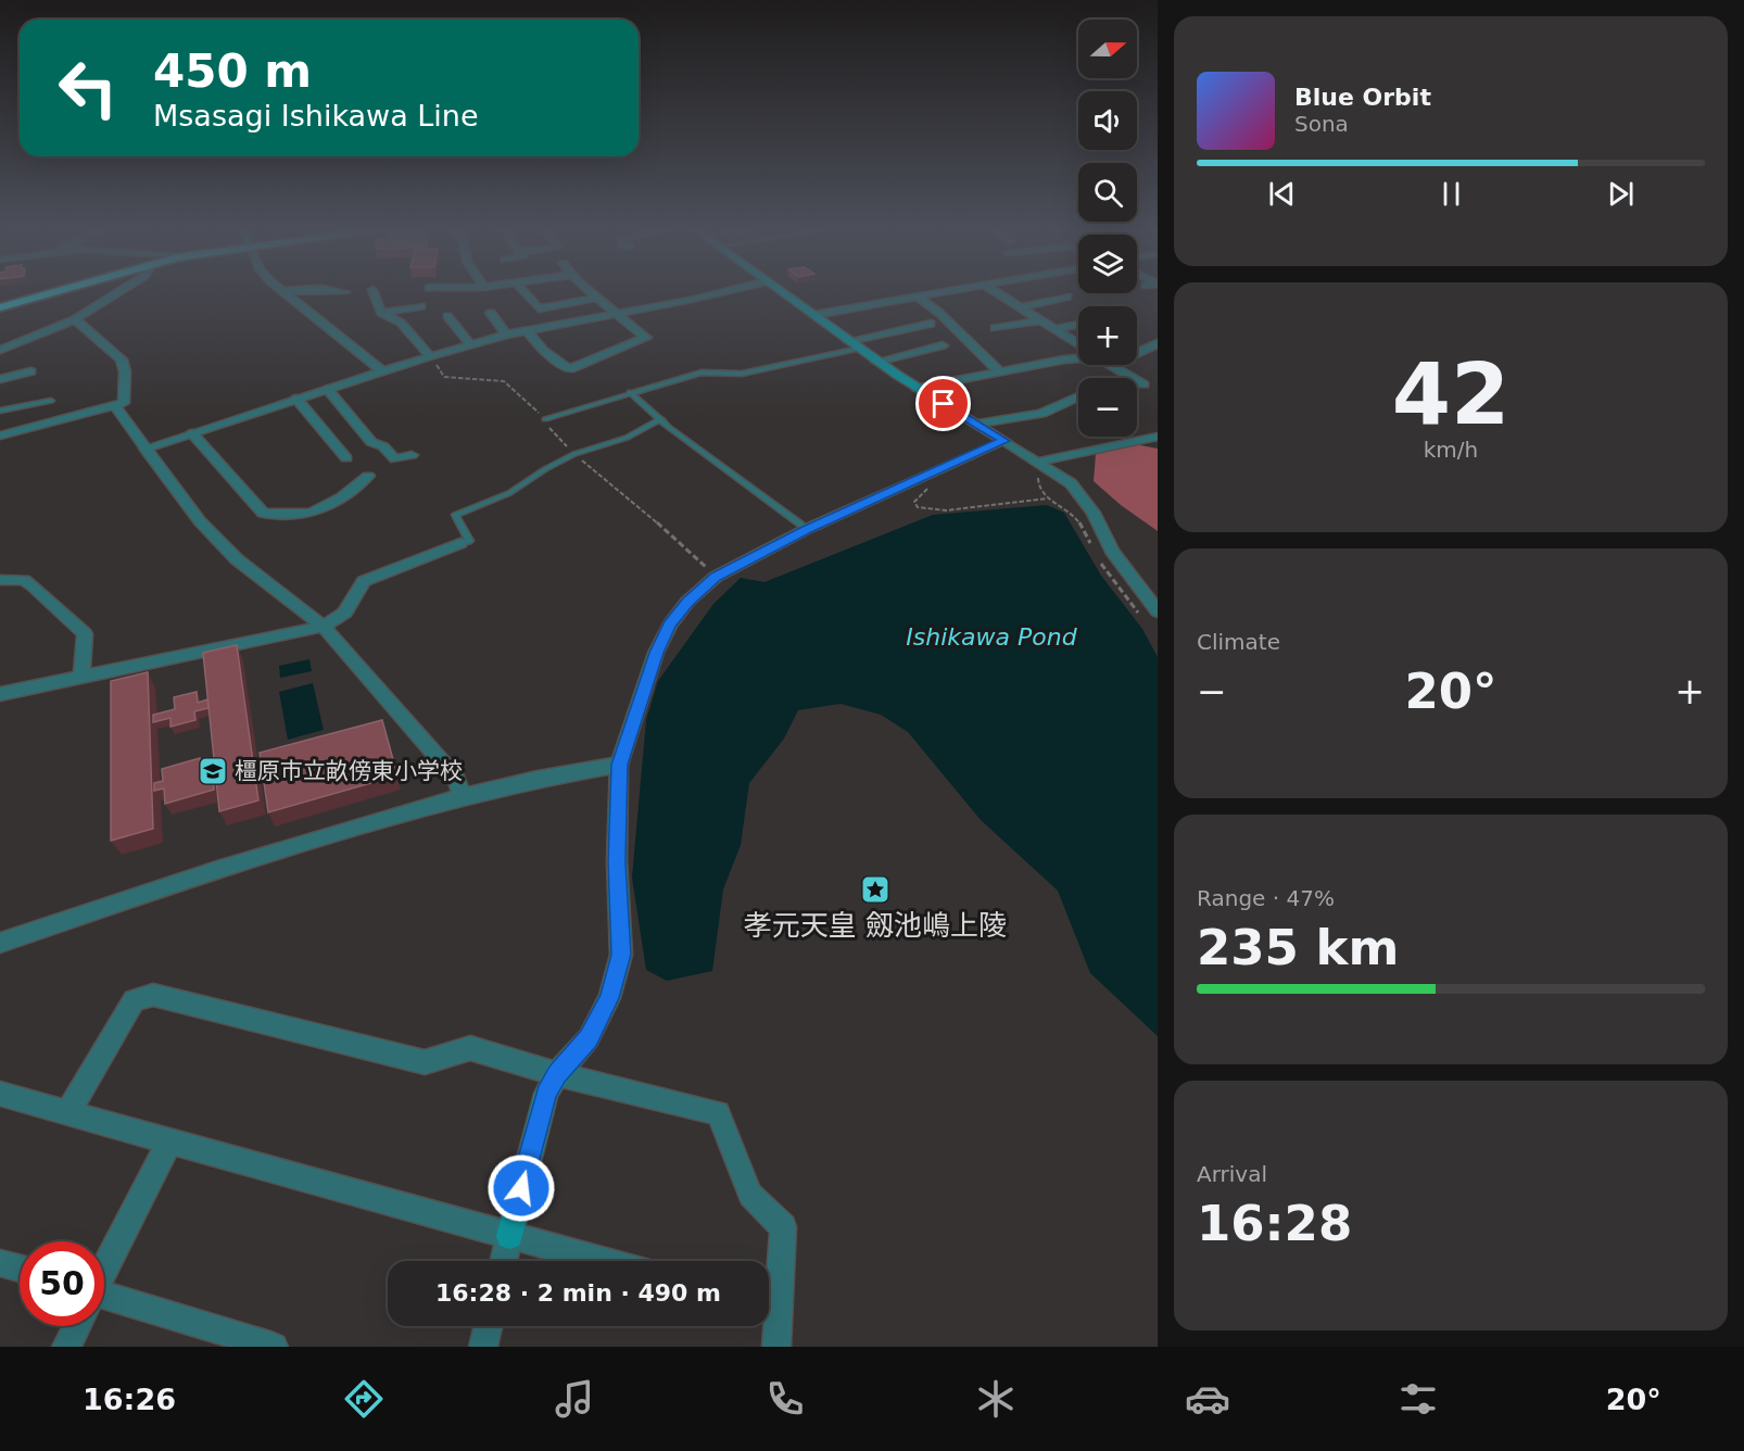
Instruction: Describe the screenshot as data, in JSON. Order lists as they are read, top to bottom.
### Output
{
  "water": ["Ishikawa Pond"],
  "places": {
    "school or university": ["橿原市立畝傍東小学校"],
    "place": ["孝元天皇 劔池嶋上陵"]
  },
  "north": "right",
  "page": {
    "map_buttons": ["+", "−"],
    "turn": ["450 m", "Msasagi Ishikawa Line"],
    "song": ["Blue Orbit", "Sona"],
    "tile": [
      ["42", "km/h"],
      "Climate",
      ["Range · 47%", "235 km"],
      ["Arrival", "16:28"]
    ],
    "heat": ["−", "20°", "+"],
    "limit": "50",
    "trip": "16:28 · 2 min · 490 m",
    "tabs": ["16:26", "20°"]
  }
}
